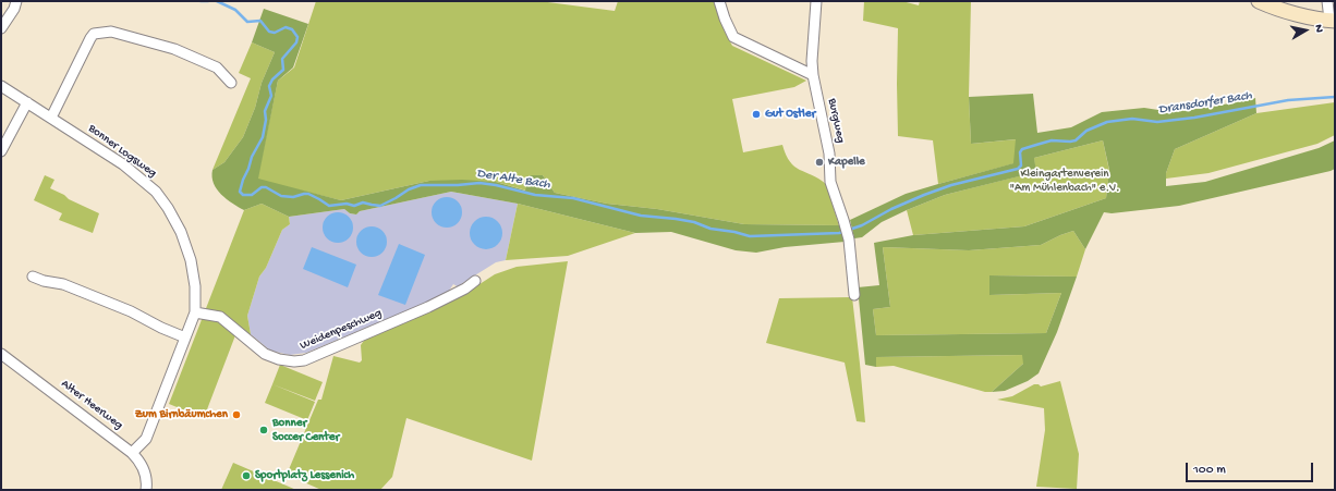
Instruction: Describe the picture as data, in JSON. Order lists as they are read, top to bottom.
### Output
{
  "streets": {
    "street": [
      "Burgweg",
      "Bonner Logsweg",
      "Weidenpeschweg",
      "Alter Heerweg"
    ]
  },
  "crossings": [
    ["Bonner Logsweg", "Weidenpeschweg"],
    ["Bonner Logsweg", "Alter Heerweg"]
  ],
  "water": ["Dransdorfer Bach", "Der Alte Bach"],
  "parks": ["Kleingartenverein \"Am Mühlenbach\" e.V."],
  "places": [
    "Gut Ostler",
    "Kapelle",
    "Zum Birnbäumchen",
    "Bonner Soccer Center",
    "Sportplatz Lessenich"
  ],
  "scale_bar": "100 m",
  "north": "right"
}
